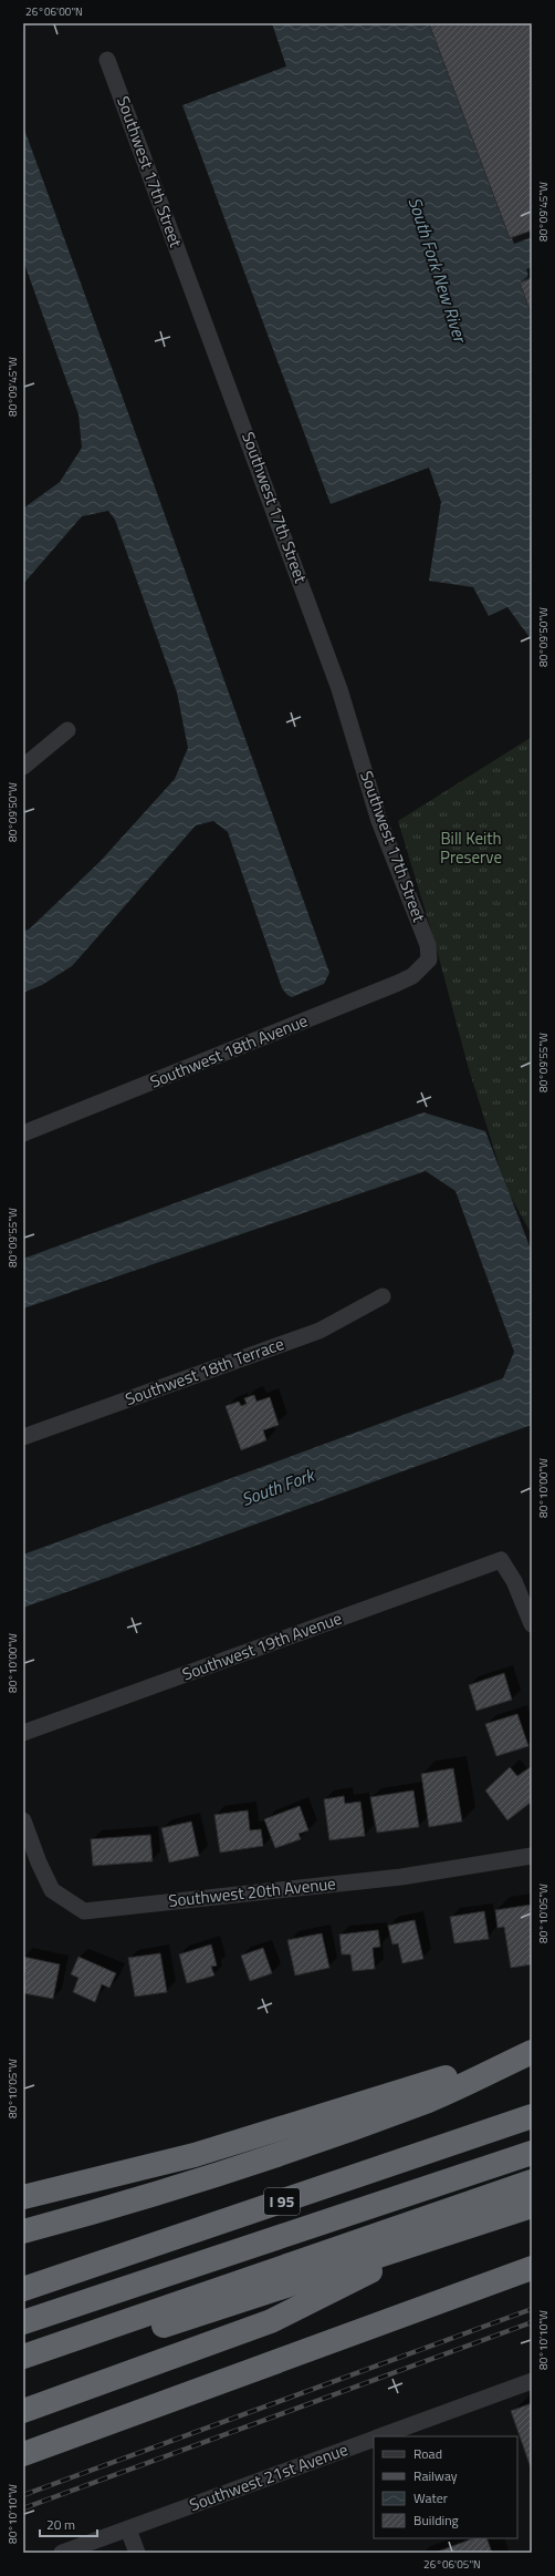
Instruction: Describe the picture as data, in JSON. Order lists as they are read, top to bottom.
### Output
{
  "streets": {
    "highway": ["I 95"],
    "street": [
      "Southwest 17th Street",
      "Southwest 18th Avenue",
      "Southwest 18th Terrace",
      "Southwest 19th Avenue",
      "Southwest 20th Avenue",
      "Southwest 21st Avenue"
    ]
  },
  "crossings": [
    ["Southwest 17th Street", "Southwest 18th Avenue"]
  ],
  "water": ["South Fork New River", "South Fork"],
  "parks": ["Bill Keith Preserve"],
  "legend": [
    "Road",
    "Railway",
    "Water",
    "Building"
  ],
  "scale_bar": "20 m",
  "coordinates": [
    "26°06'00\"N",
    "80°09'45\"W",
    "80°09'50\"W",
    "80°09'55\"W",
    "80°10'00\"W",
    "80°10'05\"W",
    "80°10'10\"W",
    "26°06'05\"N"
  ]
}
